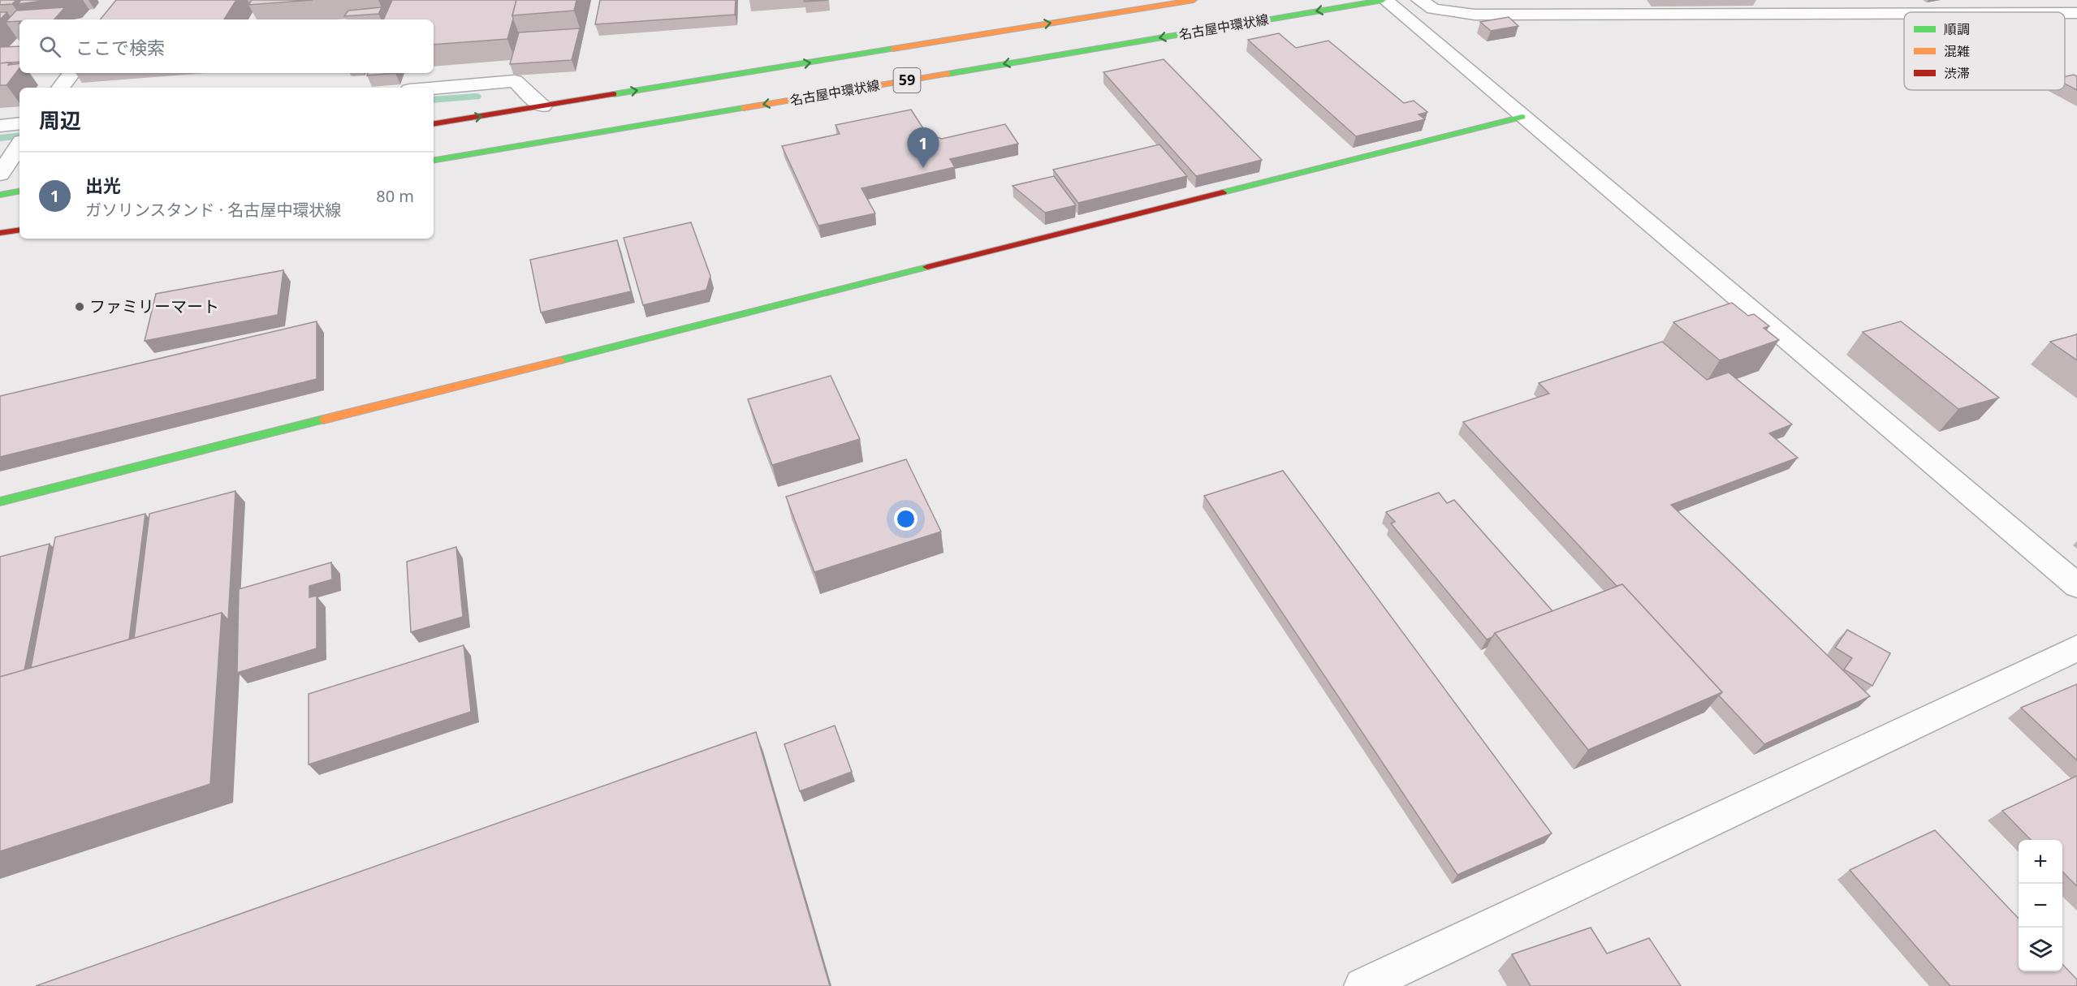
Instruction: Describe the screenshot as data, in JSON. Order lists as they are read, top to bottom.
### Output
{
  "streets": {
    "main road": ["名古屋中環状線", "59"]
  },
  "places": ["ファミリーマート"],
  "legend": ["順調", "混雑", "渋滞"],
  "page": {
    "search": "ここで検索",
    "heading": "周辺",
    "pins": "1",
    "list": [
      {
        "mark": "1",
        "name": "出光",
        "note": "ガソリンスタンド · 名古屋中環状線",
        "value": "80 m"
      }
    ],
    "map_buttons": ["+", "−"]
  }
}
